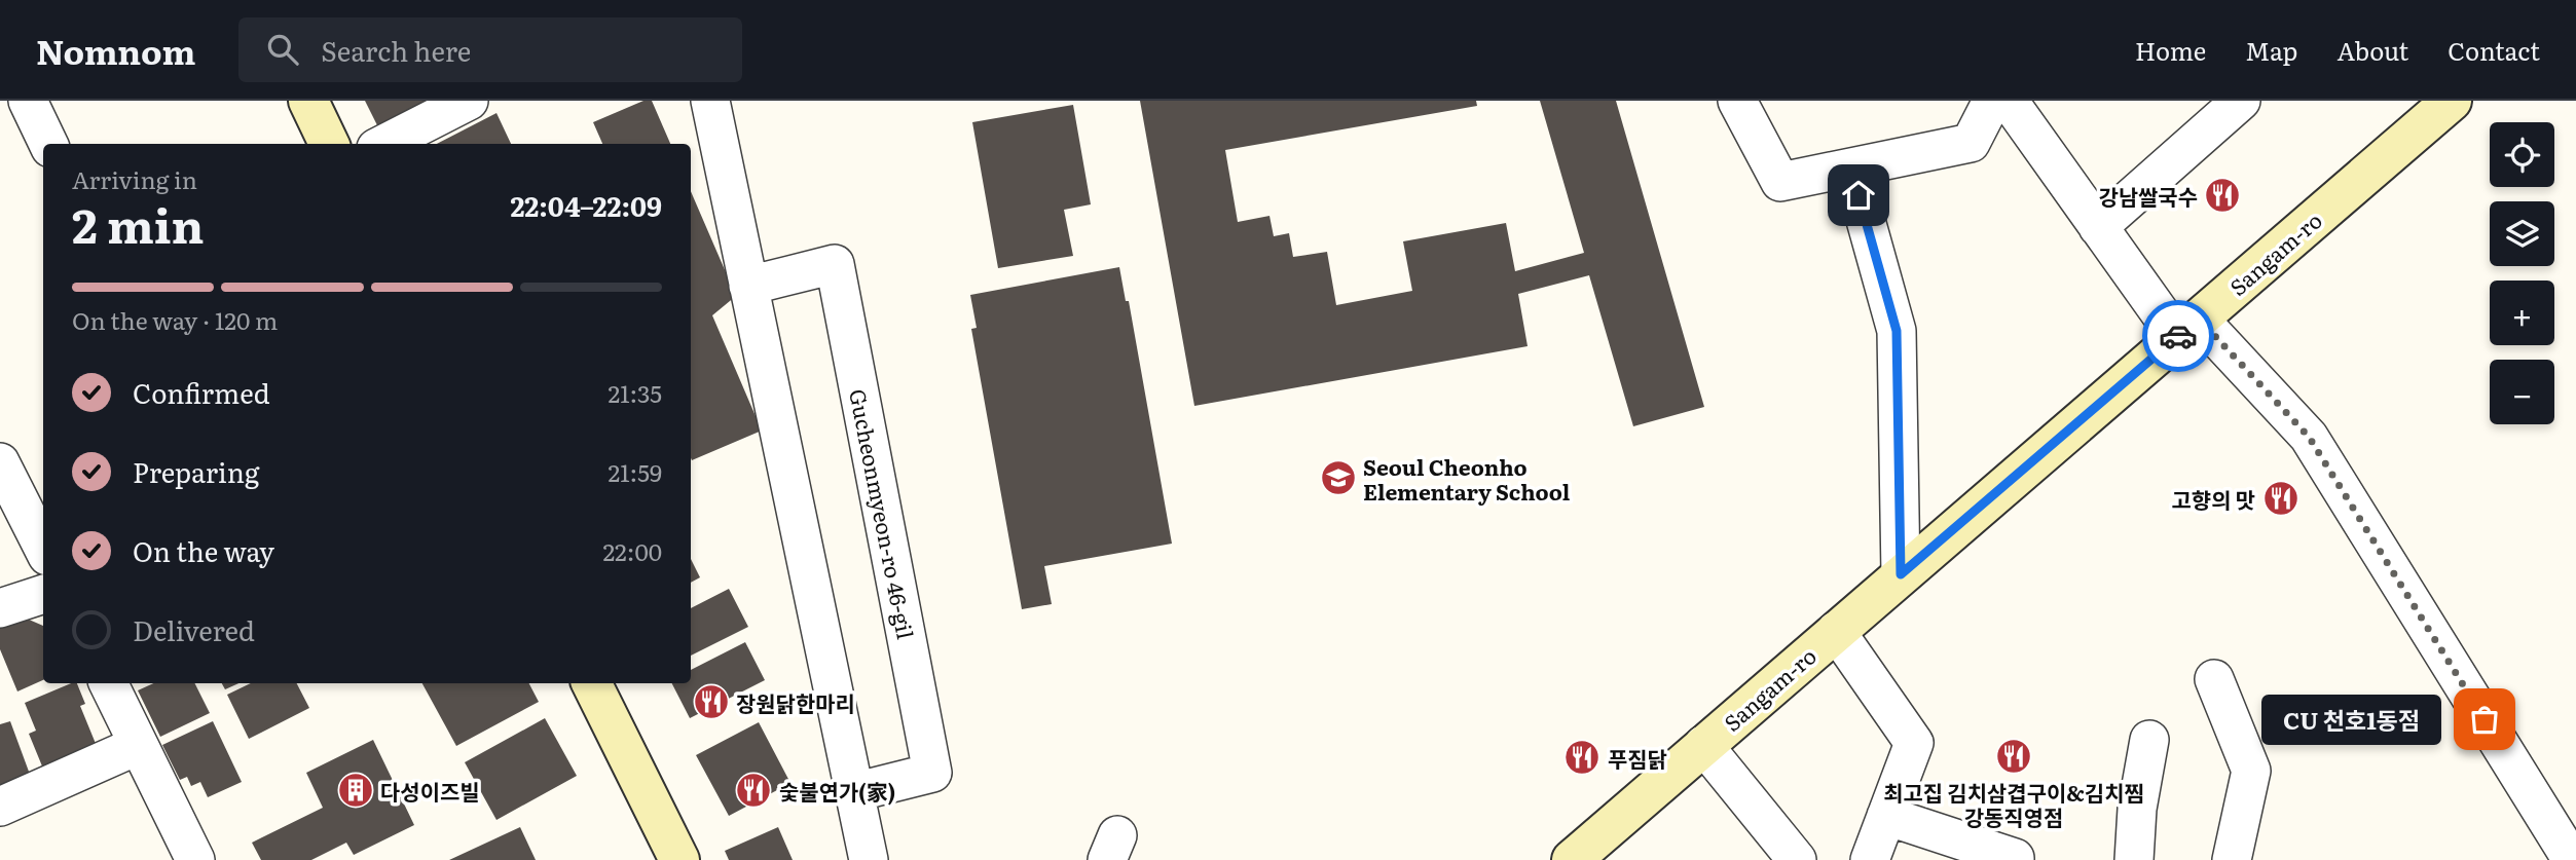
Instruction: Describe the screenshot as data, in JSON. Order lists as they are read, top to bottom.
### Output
{
  "streets": {
    "street": ["Sangam-ro", "Gucheonmyeon-ro 46-gil"]
  },
  "places": {
    "restaurant": [
      "강남쌀국수",
      "고향의 맛",
      "장원닭한마리",
      "최고집 김치삼겹구이&김치찜 강동직영점",
      "푸짐닭",
      "숯불연가(家)"
    ],
    "school or university": ["Seoul Cheonho Elementary School"],
    "other": ["CU 천호1동점"],
    "building": ["다성이즈빌"]
  },
  "page": {
    "header": "Nomnom",
    "search": "Search here",
    "nav": [
      "Home",
      "Map",
      "About",
      "Contact"
    ],
    "map_buttons": ["+", "−"],
    "heading": ["2 min", "Arriving in", "22:04–22:09"],
    "bar": "On the way · 120 m",
    "list": [
      ["Confirmed", "21:35"],
      ["Preparing", "21:59"],
      ["On the way", "22:00"],
      "Delivered"
    ],
    "bubble": "CU 천호1동점"
  }
}
